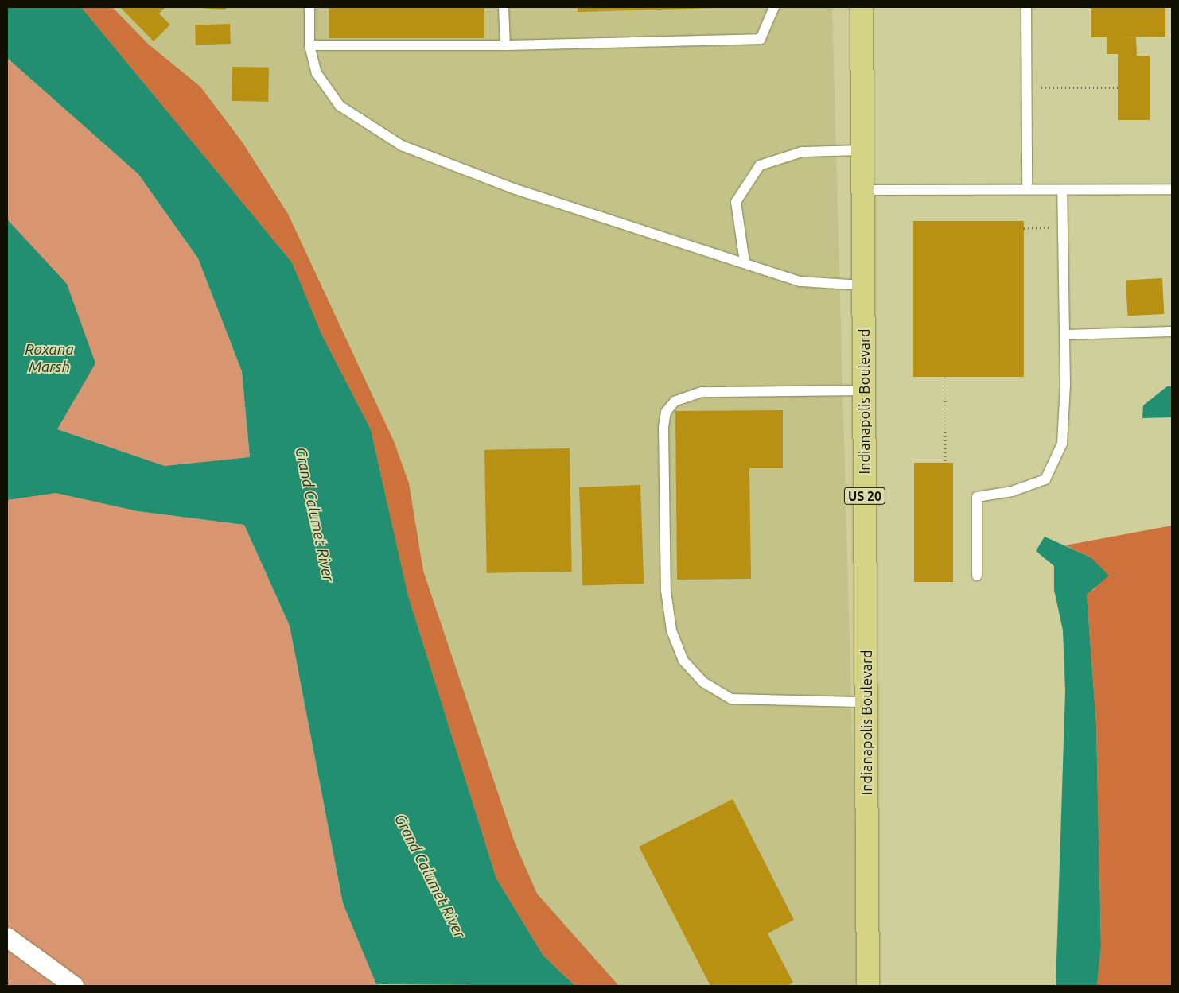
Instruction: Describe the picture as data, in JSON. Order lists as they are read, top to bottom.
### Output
{
  "streets": {
    "main road": ["Indianapolis Boulevard", "US 20"]
  },
  "water": ["Roxana Marsh", "Grand Calumet River"]
}
